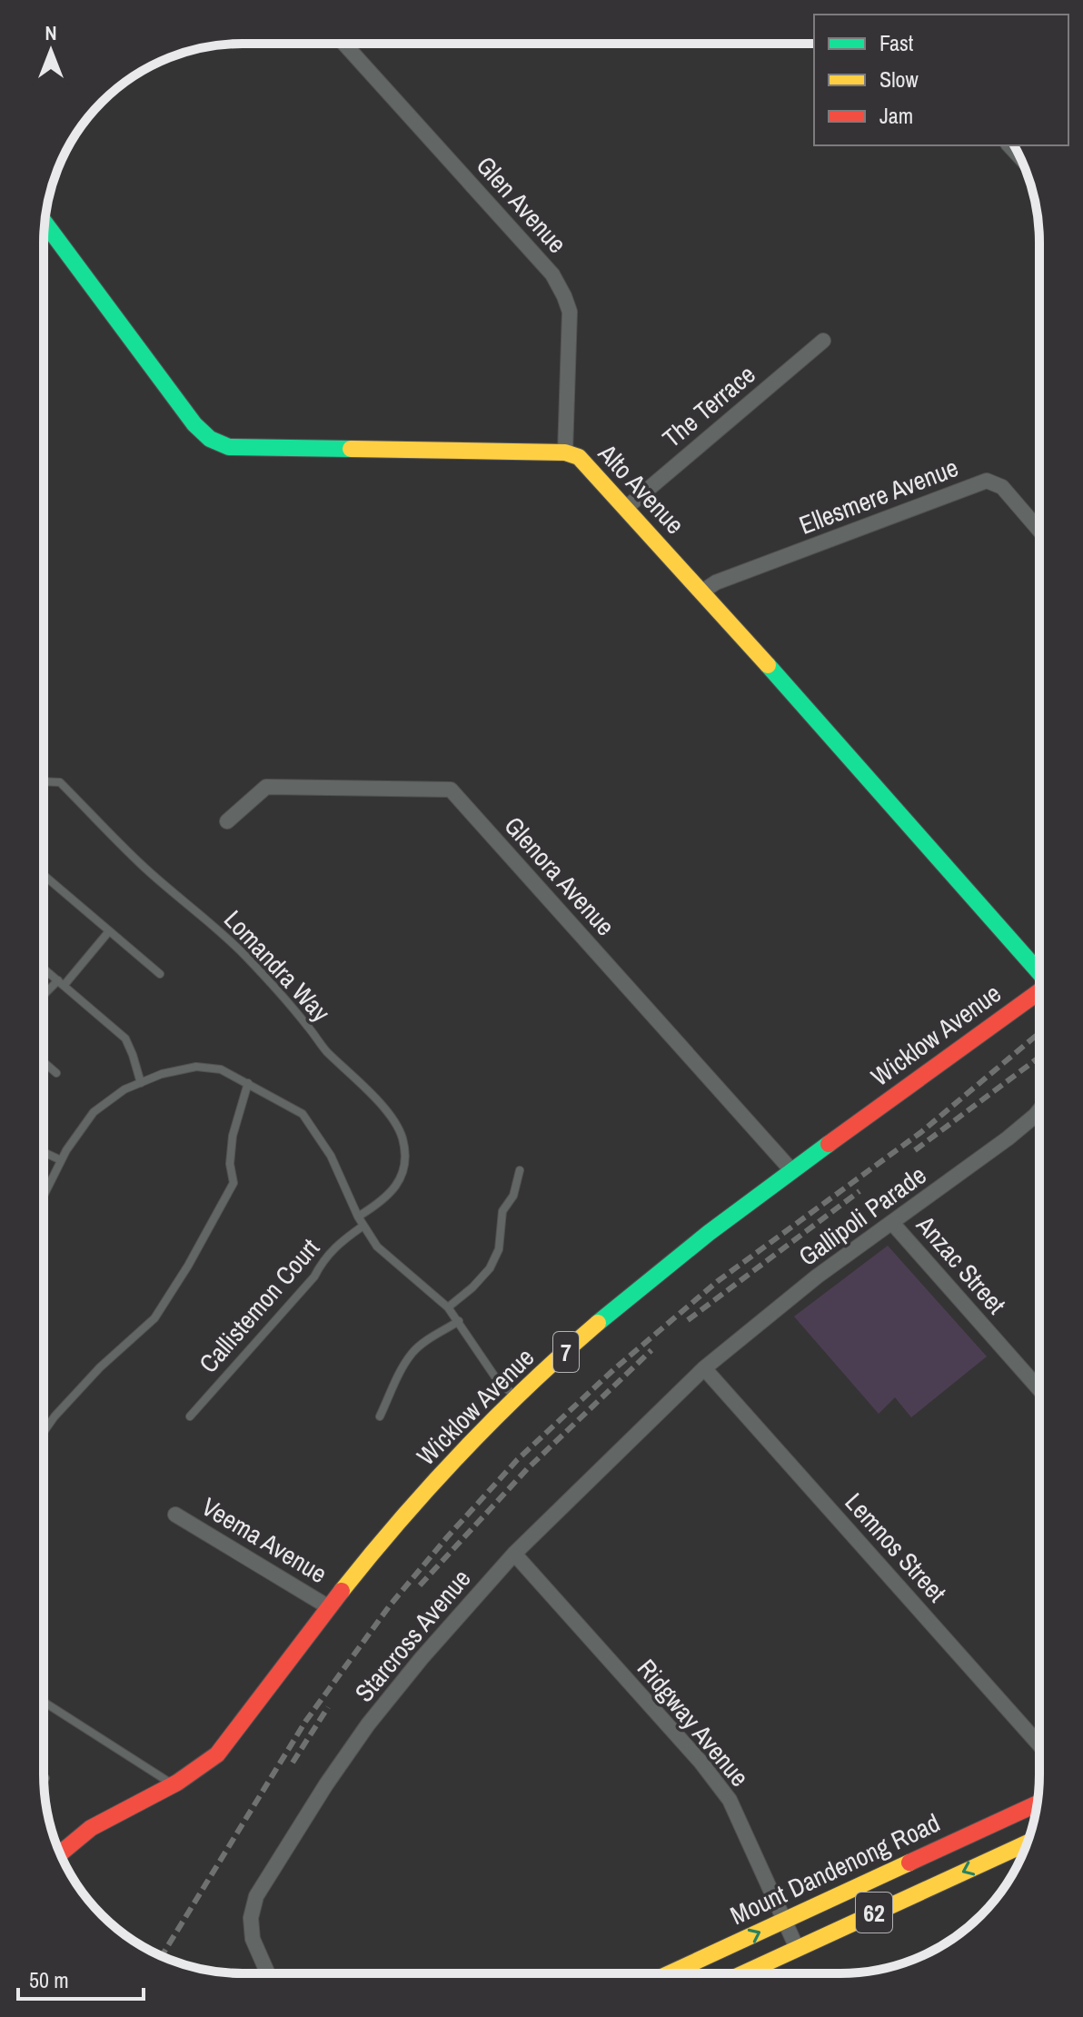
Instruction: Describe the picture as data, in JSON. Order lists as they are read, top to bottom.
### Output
{
  "streets": {
    "main road": [
      "Alto Avenue",
      "Wicklow Avenue",
      "7",
      "Mount Dandenong Road",
      "62"
    ],
    "street": [
      "Glen Avenue",
      "The Terrace",
      "Ellesmere Avenue",
      "Glenora Avenue",
      "Gallipoli Parade",
      "Anzac Street",
      "Veema Avenue",
      "Lemnos Street",
      "Starcross Avenue",
      "Ridgway Avenue"
    ],
    "lane": ["Lomandra Way", "Callistemon Court"]
  },
  "crossings": [
    ["Glen Avenue", "Alto Avenue"],
    ["The Terrace", "Alto Avenue"],
    ["Alto Avenue", "Ellesmere Avenue"],
    ["Glenora Avenue", "Wicklow Avenue"],
    ["Wicklow Avenue", "Veema Avenue"],
    ["Gallipoli Parade", "Anzac Street"],
    ["Gallipoli Parade", "Lemnos Street"],
    ["Gallipoli Parade", "Starcross Avenue"],
    ["Lemnos Street", "Starcross Avenue"],
    ["Starcross Avenue", "Ridgway Avenue"],
    ["Ridgway Avenue", "Mount Dandenong Road"]
  ],
  "legend": ["Fast", "Slow", "Jam"],
  "scale_bar": "50 m",
  "north": "top"
}
